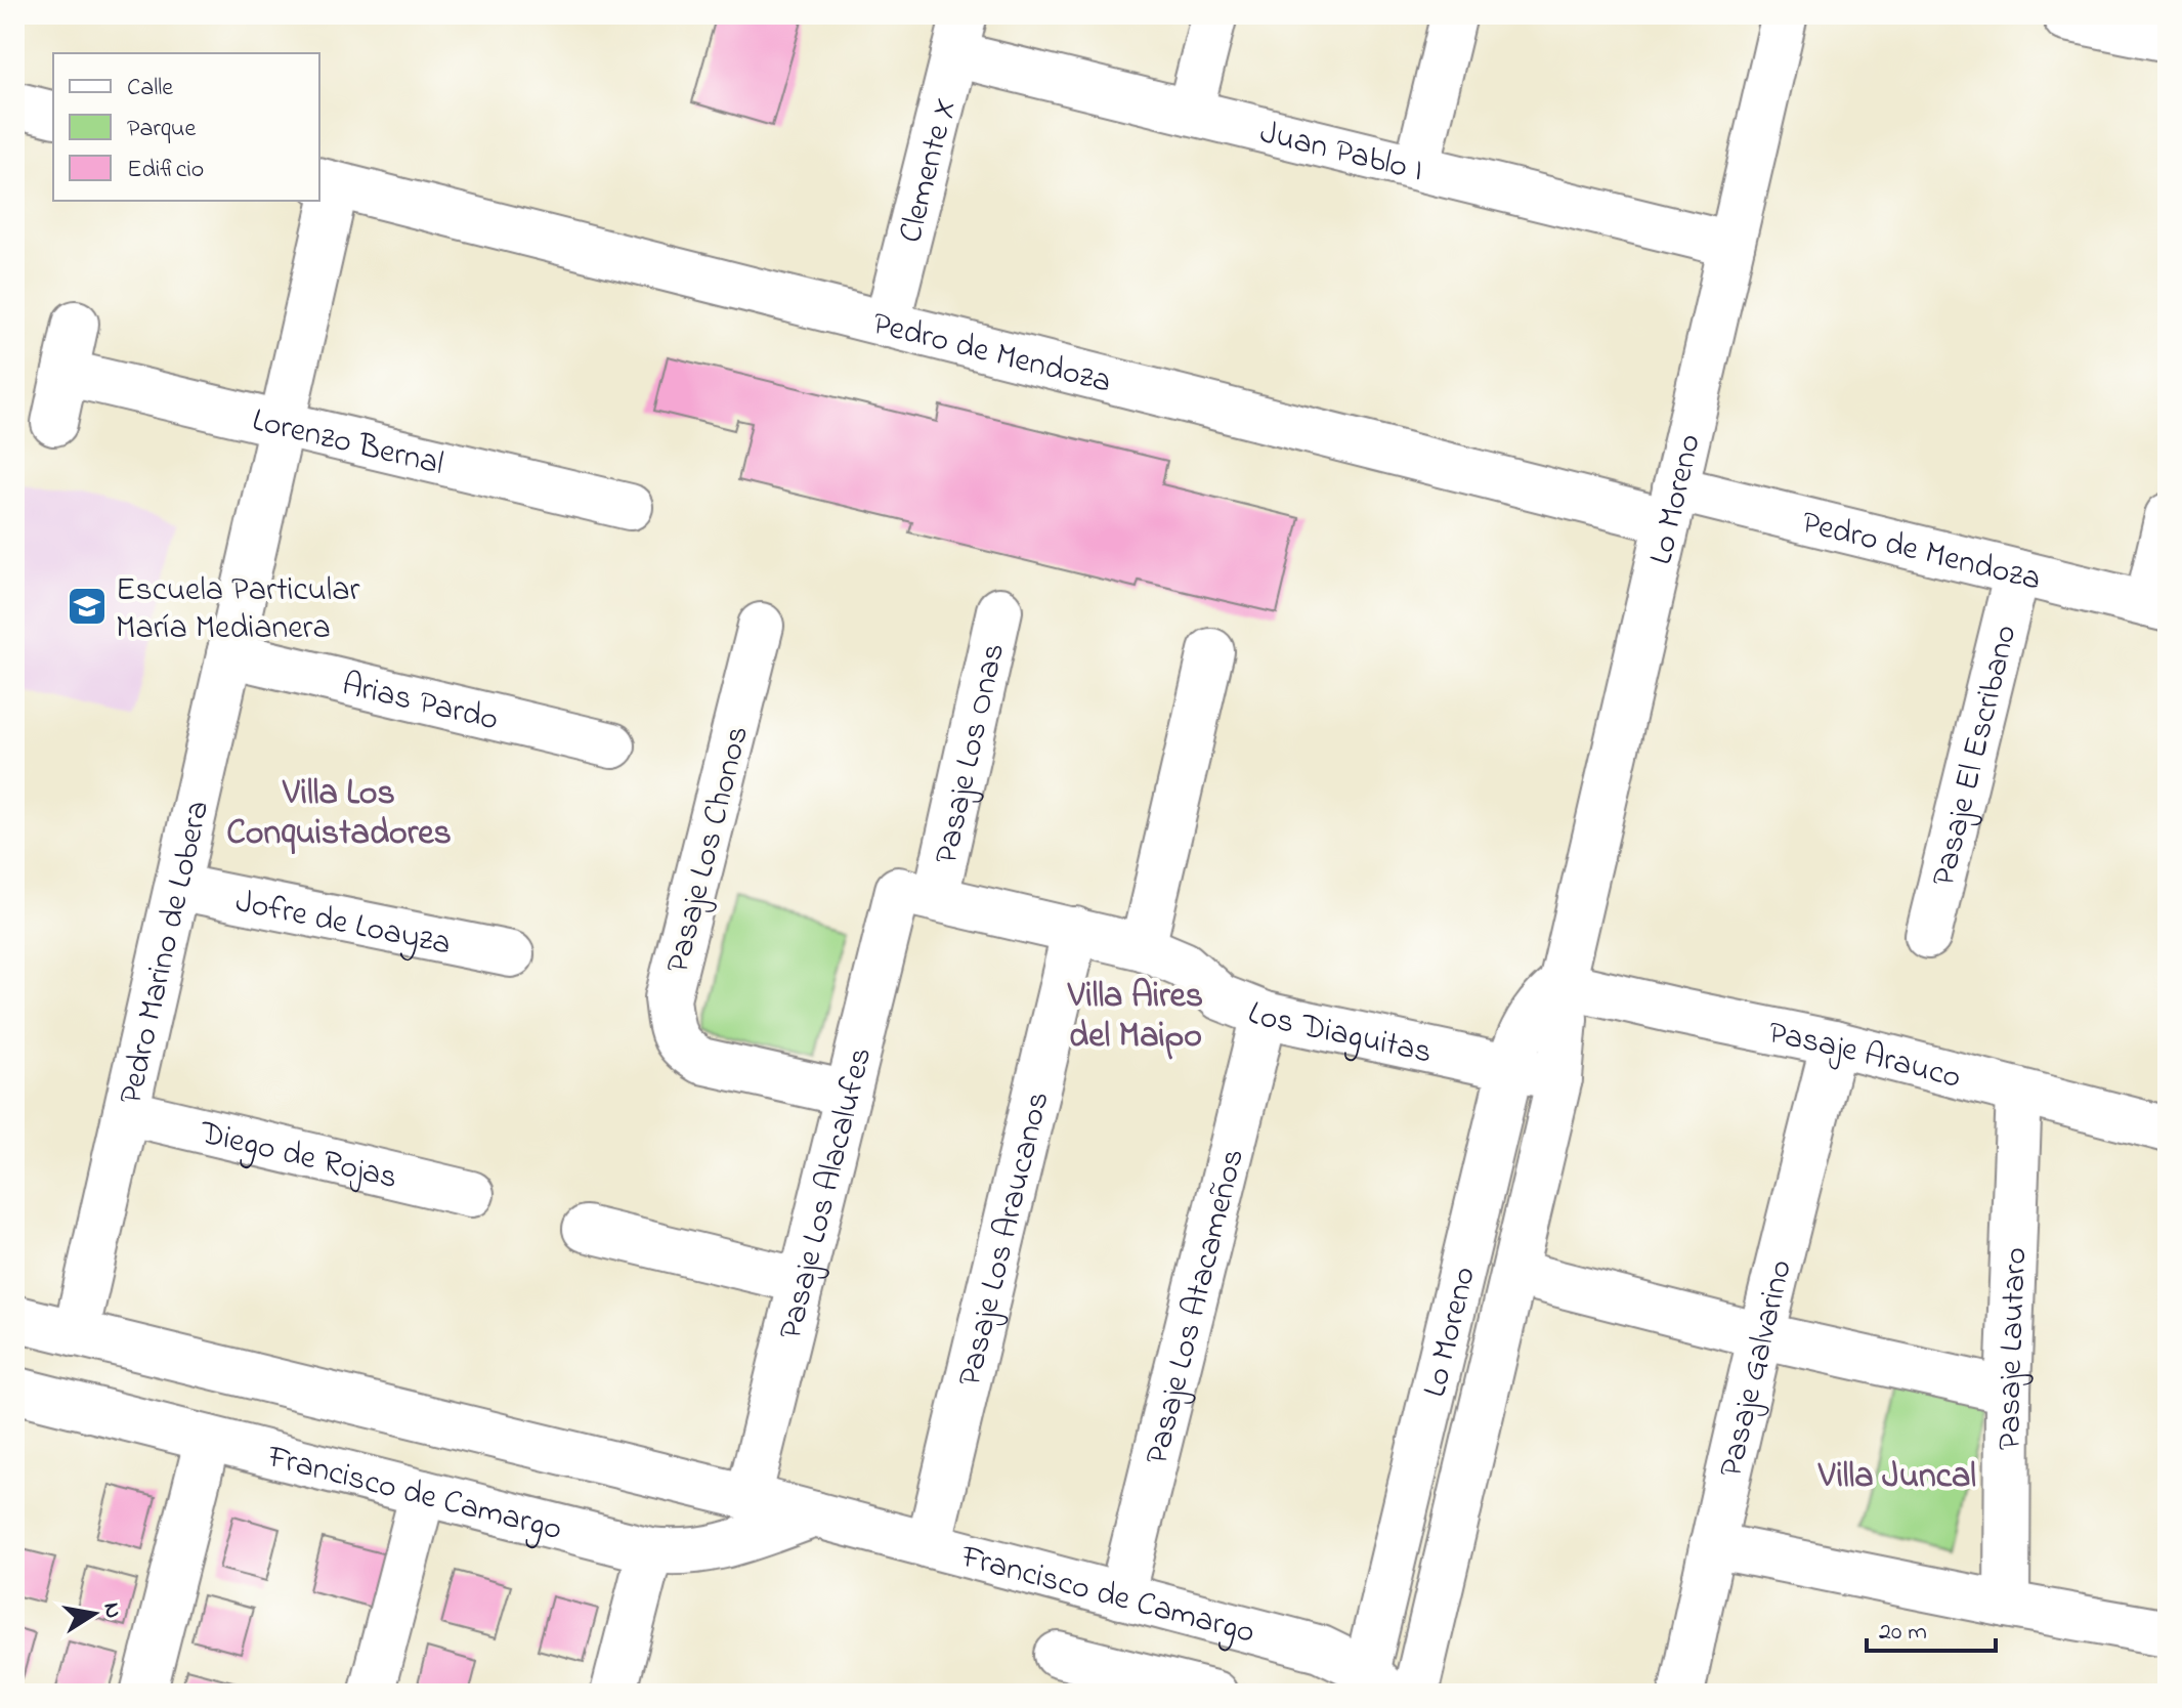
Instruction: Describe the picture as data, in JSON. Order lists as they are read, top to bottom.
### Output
{
  "streets": {
    "street": [
      "Juan Pablo I",
      "Clemente X",
      "Pedro de Mendoza",
      "Lorenzo Bernal",
      "Lo Moreno",
      "Arias Pardo",
      "Pasaje Los Onas",
      "Pasaje El Escribano",
      "Pasaje Los Chonos",
      "Jofre de Loayza",
      "Pedro Marino de Lobera",
      "Los Diaguitas",
      "Pasaje Arauco",
      "Diego de Rojas",
      "Pasaje Los Alacalufes",
      "Pasaje Los Araucanos",
      "Pasaje Los Atacameños",
      "Pasaje Lautaro",
      "Pasaje Galvarino",
      "Francisco de Camargo"
    ]
  },
  "crossings": [
    ["Juan Pablo I", "Clemente X"],
    ["Juan Pablo I", "Lo Moreno"],
    ["Clemente X", "Pedro de Mendoza"],
    ["Pedro de Mendoza", "Lo Moreno"],
    ["Pedro de Mendoza", "Pasaje El Escribano"],
    ["Pedro de Mendoza", "Pedro Marino de Lobera"],
    ["Lorenzo Bernal", "Pedro Marino de Lobera"],
    ["Lo Moreno", "Los Diaguitas"],
    ["Lo Moreno", "Pasaje Arauco"],
    ["Lo Moreno", "Francisco de Camargo"],
    ["Arias Pardo", "Pedro Marino de Lobera"],
    ["Pasaje Los Onas", "Los Diaguitas"],
    ["Pasaje Los Onas", "Pasaje Los Alacalufes"],
    ["Pasaje Los Chonos", "Pasaje Los Alacalufes"],
    ["Jofre de Loayza", "Pedro Marino de Lobera"],
    ["Pedro Marino de Lobera", "Diego de Rojas"],
    ["Pedro Marino de Lobera", "Francisco de Camargo"],
    ["Los Diaguitas", "Pasaje Los Alacalufes"],
    ["Los Diaguitas", "Pasaje Los Araucanos"],
    ["Los Diaguitas", "Pasaje Los Atacameños"],
    ["Pasaje Arauco", "Pasaje Lautaro"],
    ["Pasaje Arauco", "Pasaje Galvarino"],
    ["Pasaje Los Alacalufes", "Francisco de Camargo"],
    ["Pasaje Los Araucanos", "Francisco de Camargo"],
    ["Pasaje Los Atacameños", "Francisco de Camargo"]
  ],
  "districts": ["Villa Los Conquistadores", "Villa Aires del Maipo", "Villa Juncal"],
  "places": {
    "school or university": ["Escuela Particular María Medianera"]
  },
  "legend": ["Calle", "Parque", "Edificio"],
  "scale_bar": "20 m",
  "north": "right"
}
